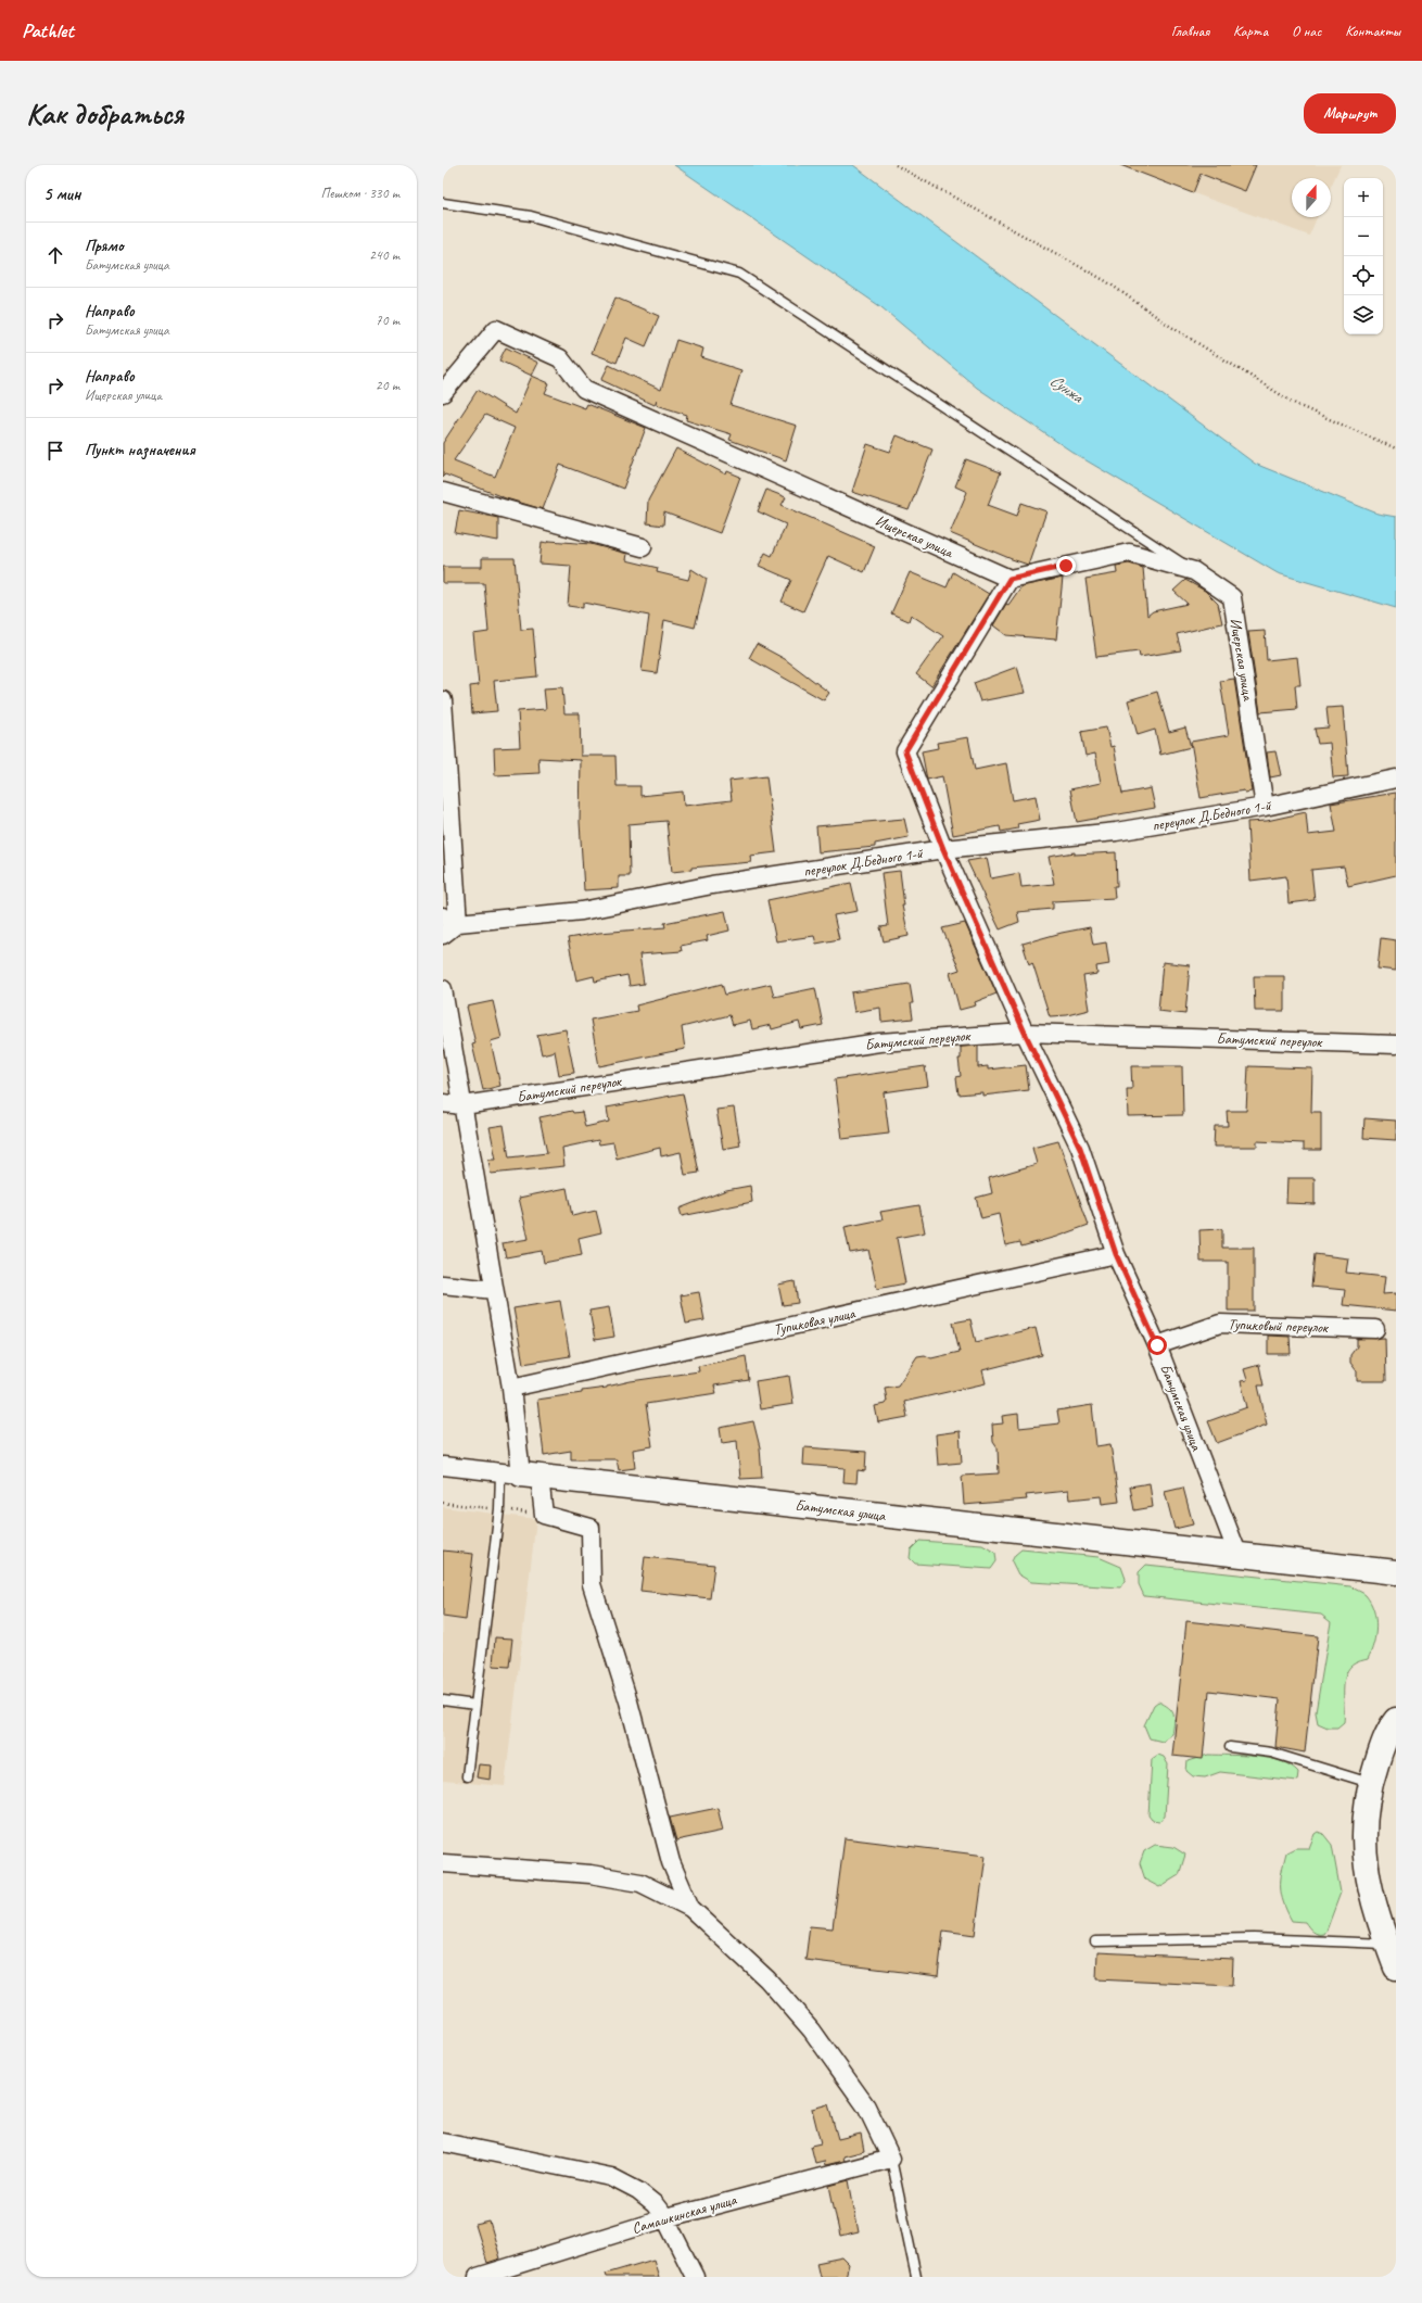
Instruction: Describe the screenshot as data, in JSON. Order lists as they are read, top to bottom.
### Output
{
  "streets": {
    "street": [
      "Ищерская улица",
      "переулок Д.Бедного 1-й",
      "Батумский переулок",
      "Тупиковая улица",
      "Тупиковый переулок",
      "Батумская улица",
      "Самашкинская улица"
    ]
  },
  "crossings": [
    ["Ищерская улица", "переулок Д.Бедного 1-й"],
    ["Ищерская улица", "Батумская улица"],
    ["переулок Д.Бедного 1-й", "Батумская улица"],
    ["Батумский переулок", "Батумская улица"],
    ["Тупиковая улица", "Батумская улица"],
    ["Тупиковый переулок", "Батумская улица"]
  ],
  "water": ["Сунжа"],
  "north": "top",
  "page": {
    "header": "Pathlet",
    "nav": [
      "Главная",
      "Карта",
      "О нас",
      "Контакты"
    ],
    "buttons": "Маршрут",
    "title": "Как добраться",
    "heading": ["5 мин", "Пешком · 330 m"],
    "map_buttons": ["+", "−"],
    "list": [
      ["Прямо", "Батумская улица", "240 m"],
      ["Направо", "Батумская улица", "70 m"],
      ["Направо", "Ищерская улица", "20 m"],
      "Пункт назначения"
    ]
  }
}
